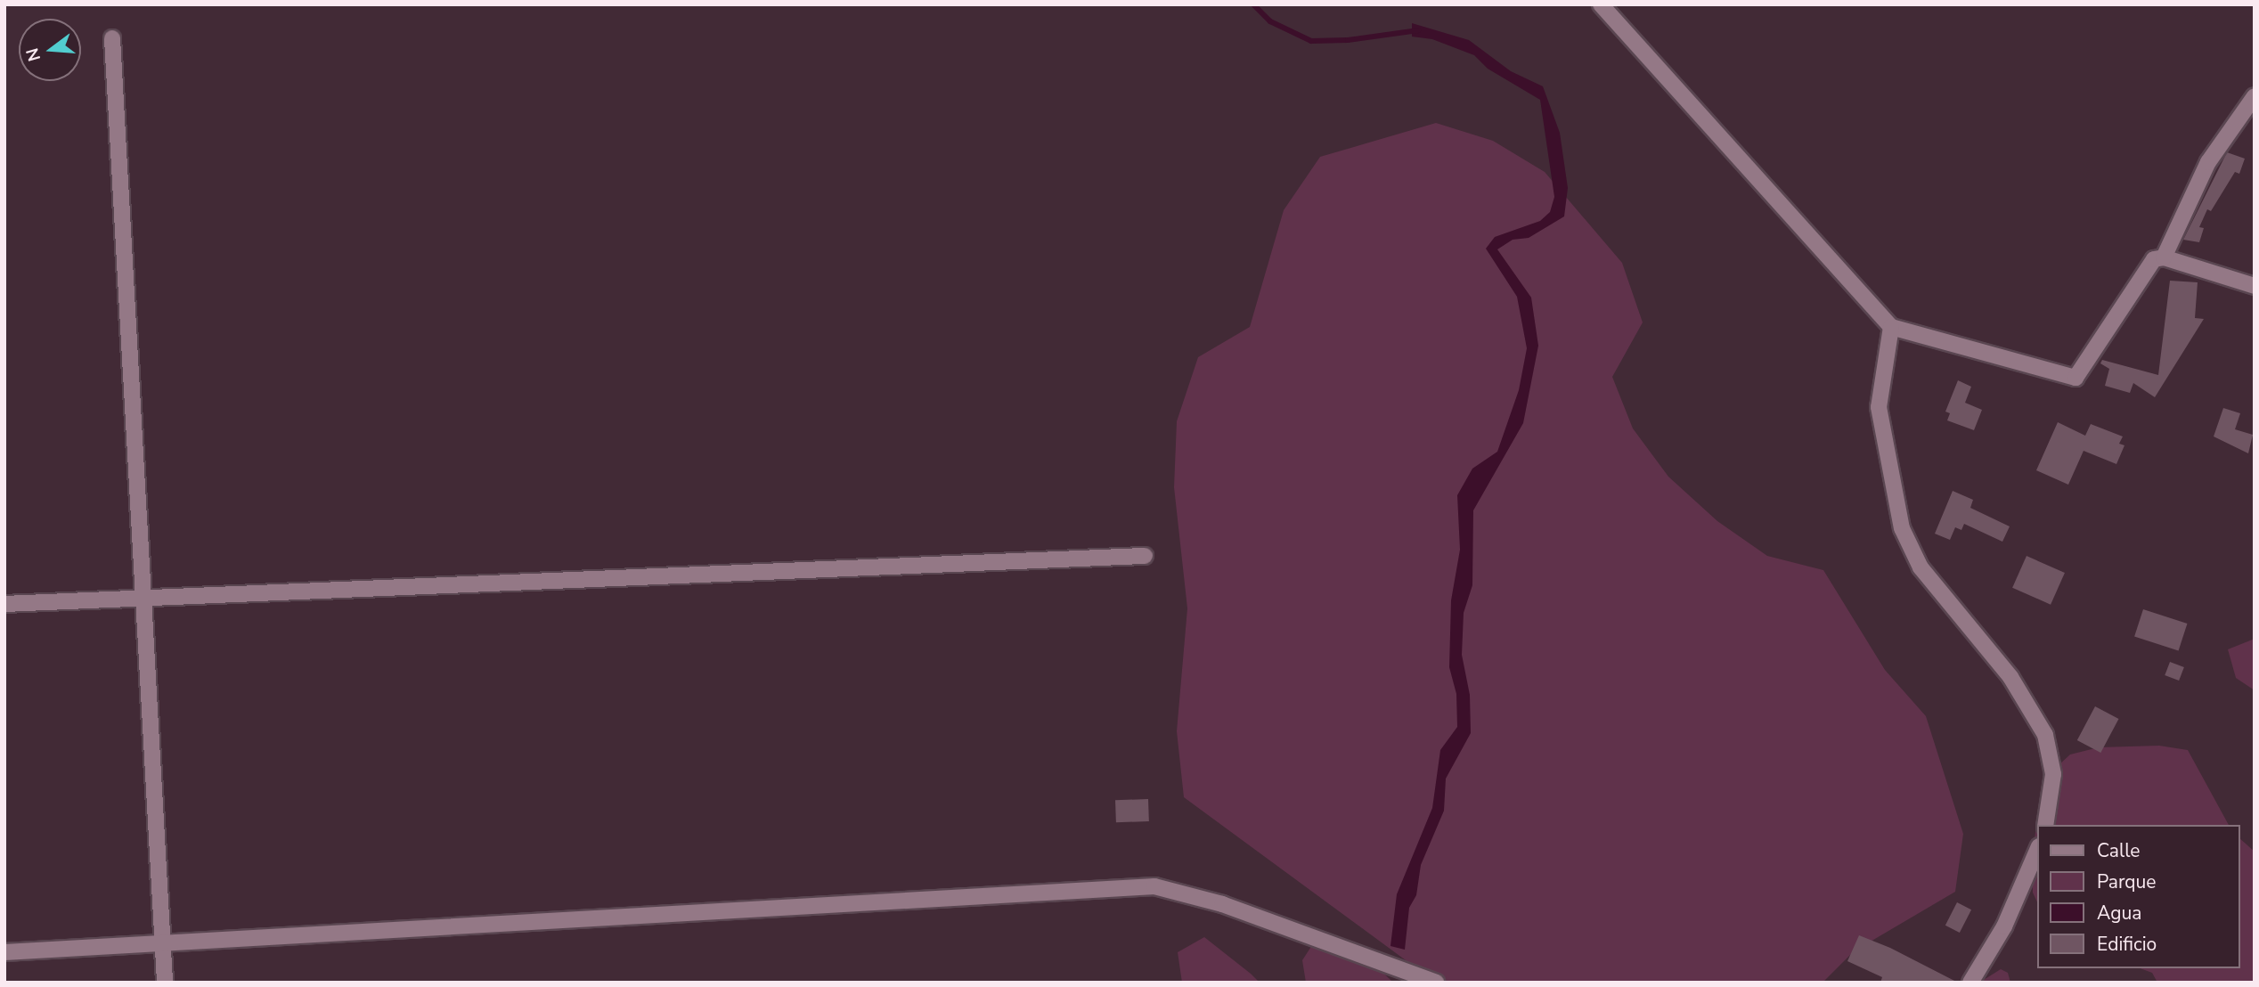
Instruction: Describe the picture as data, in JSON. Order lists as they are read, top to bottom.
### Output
{
  "legend": [
    "Calle",
    "Parque",
    "Agua",
    "Edificio"
  ],
  "north": "left"
}
